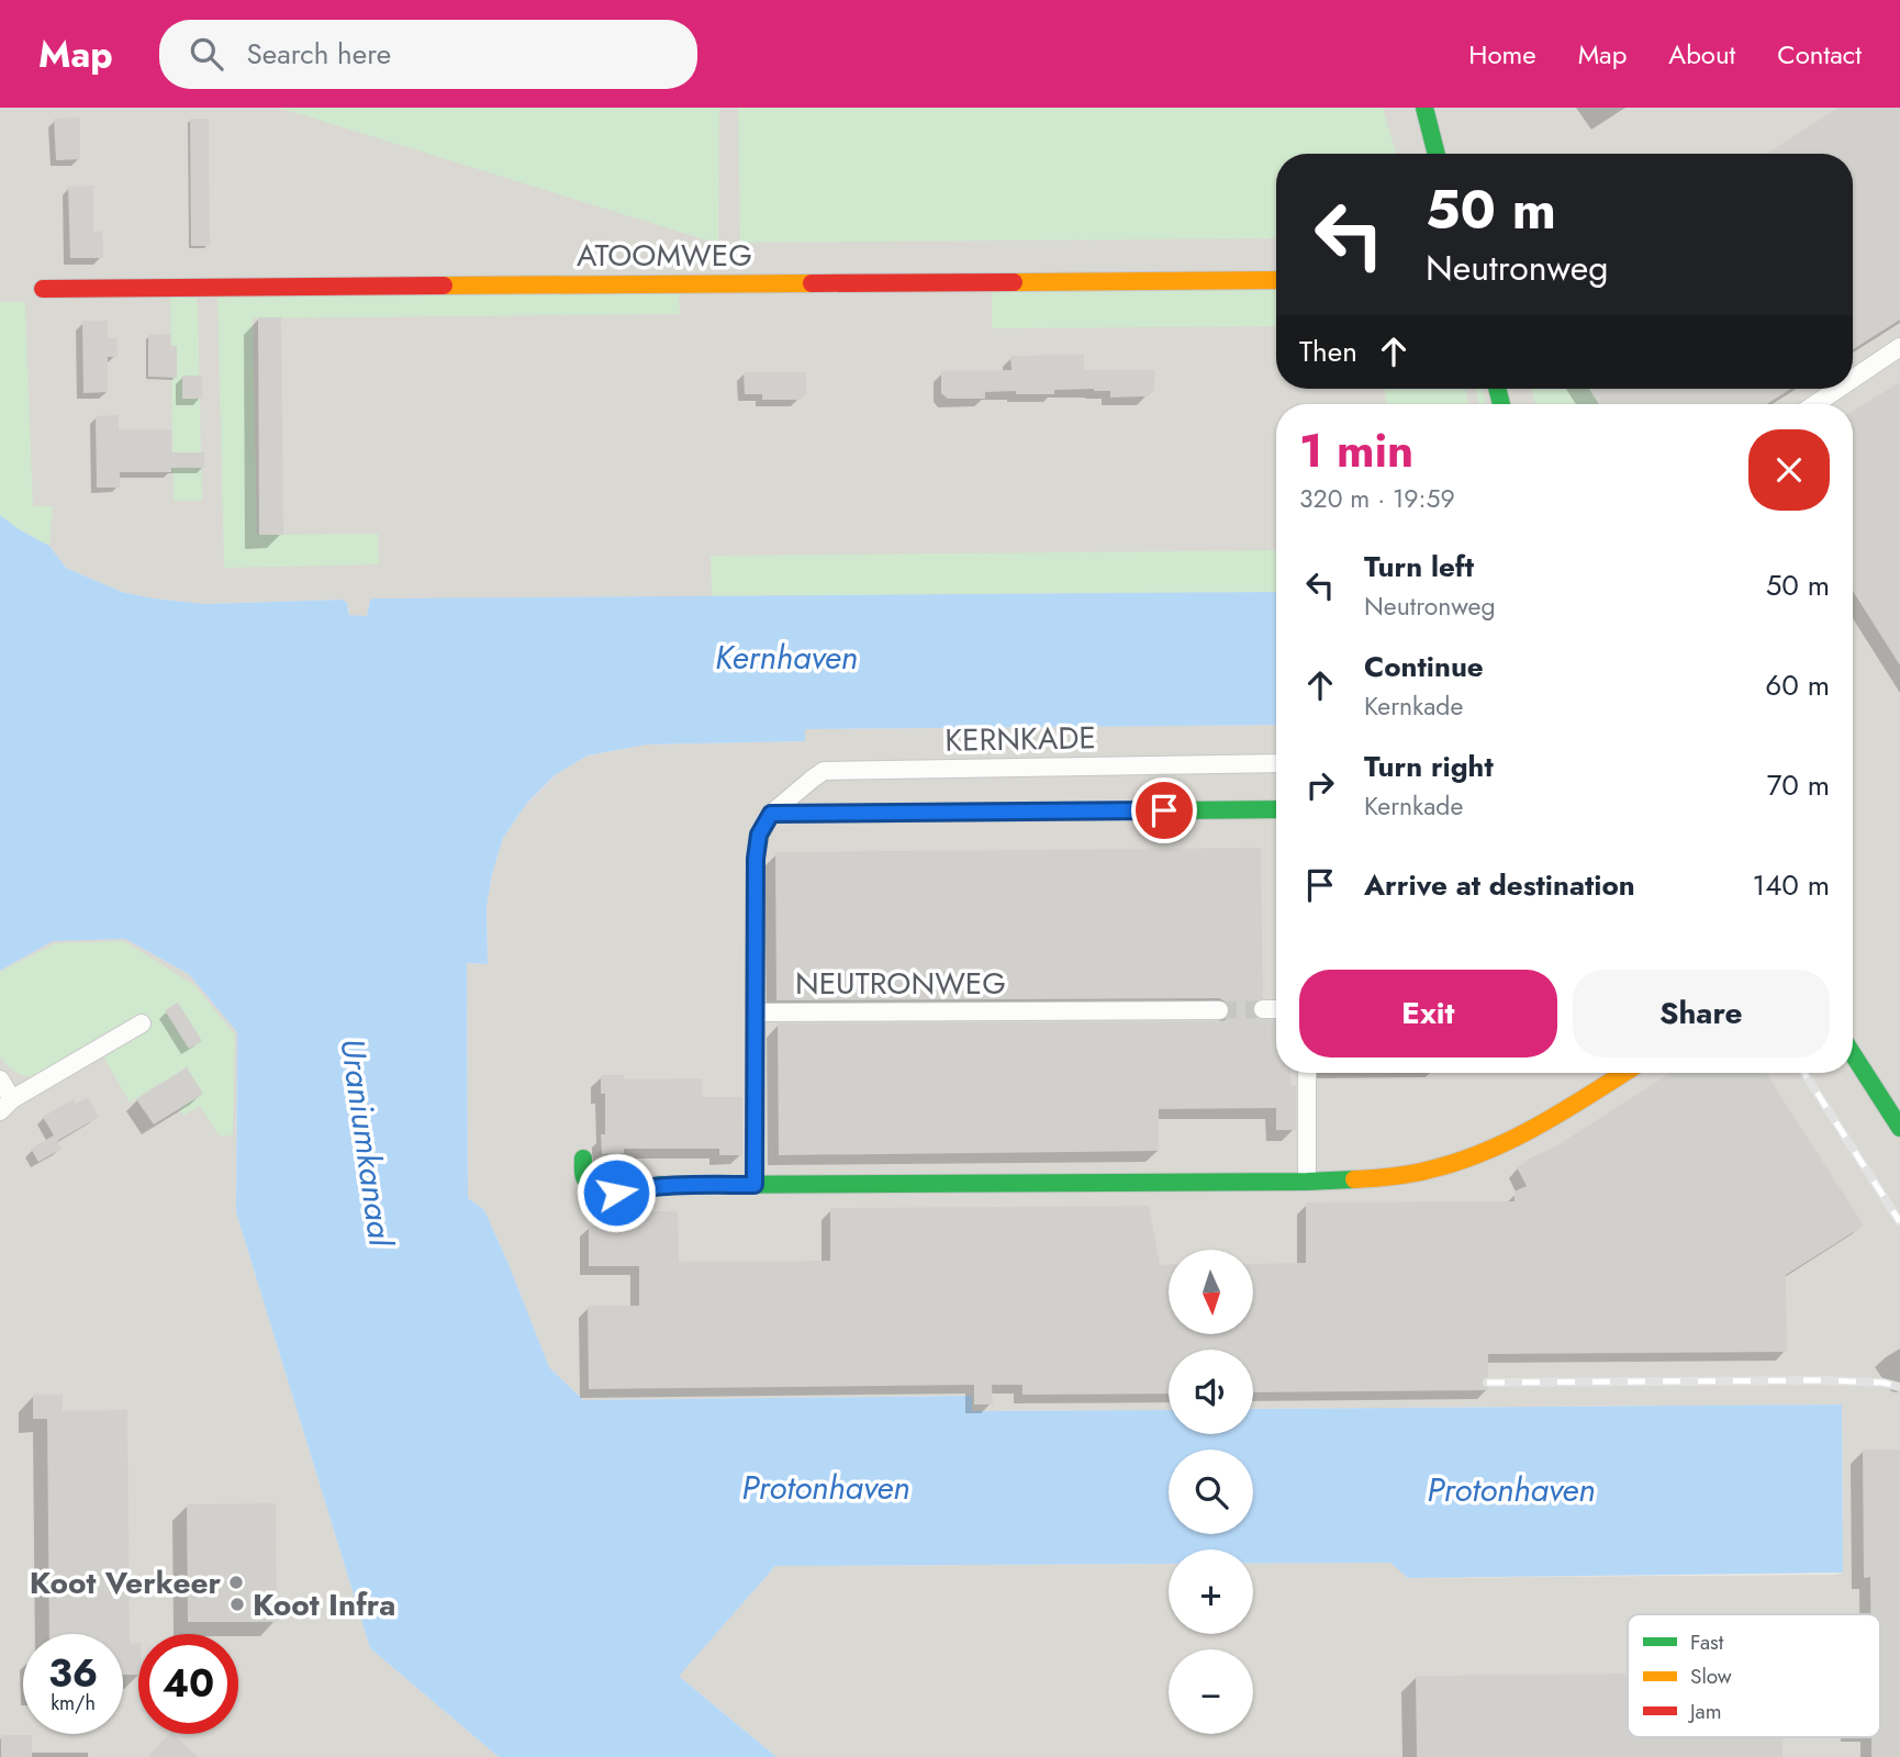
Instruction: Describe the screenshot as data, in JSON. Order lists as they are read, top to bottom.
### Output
{
  "streets": {
    "street": ["ATOOMWEG", "KERNKADE", "NEUTRONWEG"]
  },
  "crossings": [
    ["KERNKADE", "NEUTRONWEG"]
  ],
  "water": ["Kernhaven", "Uraniumkanaal", "Protonhaven"],
  "places": ["Koot Verkeer", "Koot Infra"],
  "legend": ["Fast", "Slow", "Jam"],
  "north": "bottom",
  "page": {
    "header": "Map",
    "search": "Search here",
    "nav": [
      "Home",
      "Map",
      "About",
      "Contact"
    ],
    "turn": ["50 m", "Neutronweg"],
    "then": "Then",
    "heading": ["1 min", "320 m · 19:59"],
    "list": [
      {
        "name": "Turn left",
        "note": "Neutronweg",
        "value": "50 m"
      },
      {
        "name": "Continue",
        "note": "Kernkade",
        "value": "60 m"
      },
      {
        "name": "Turn right",
        "note": "Kernkade",
        "value": "70 m"
      },
      {
        "name": "Arrive at destination",
        "value": "140 m"
      }
    ],
    "buttons": ["Exit", "Share"],
    "map_buttons": ["+", "−"],
    "speed": "36 km/h",
    "limit": "40"
  }
}
